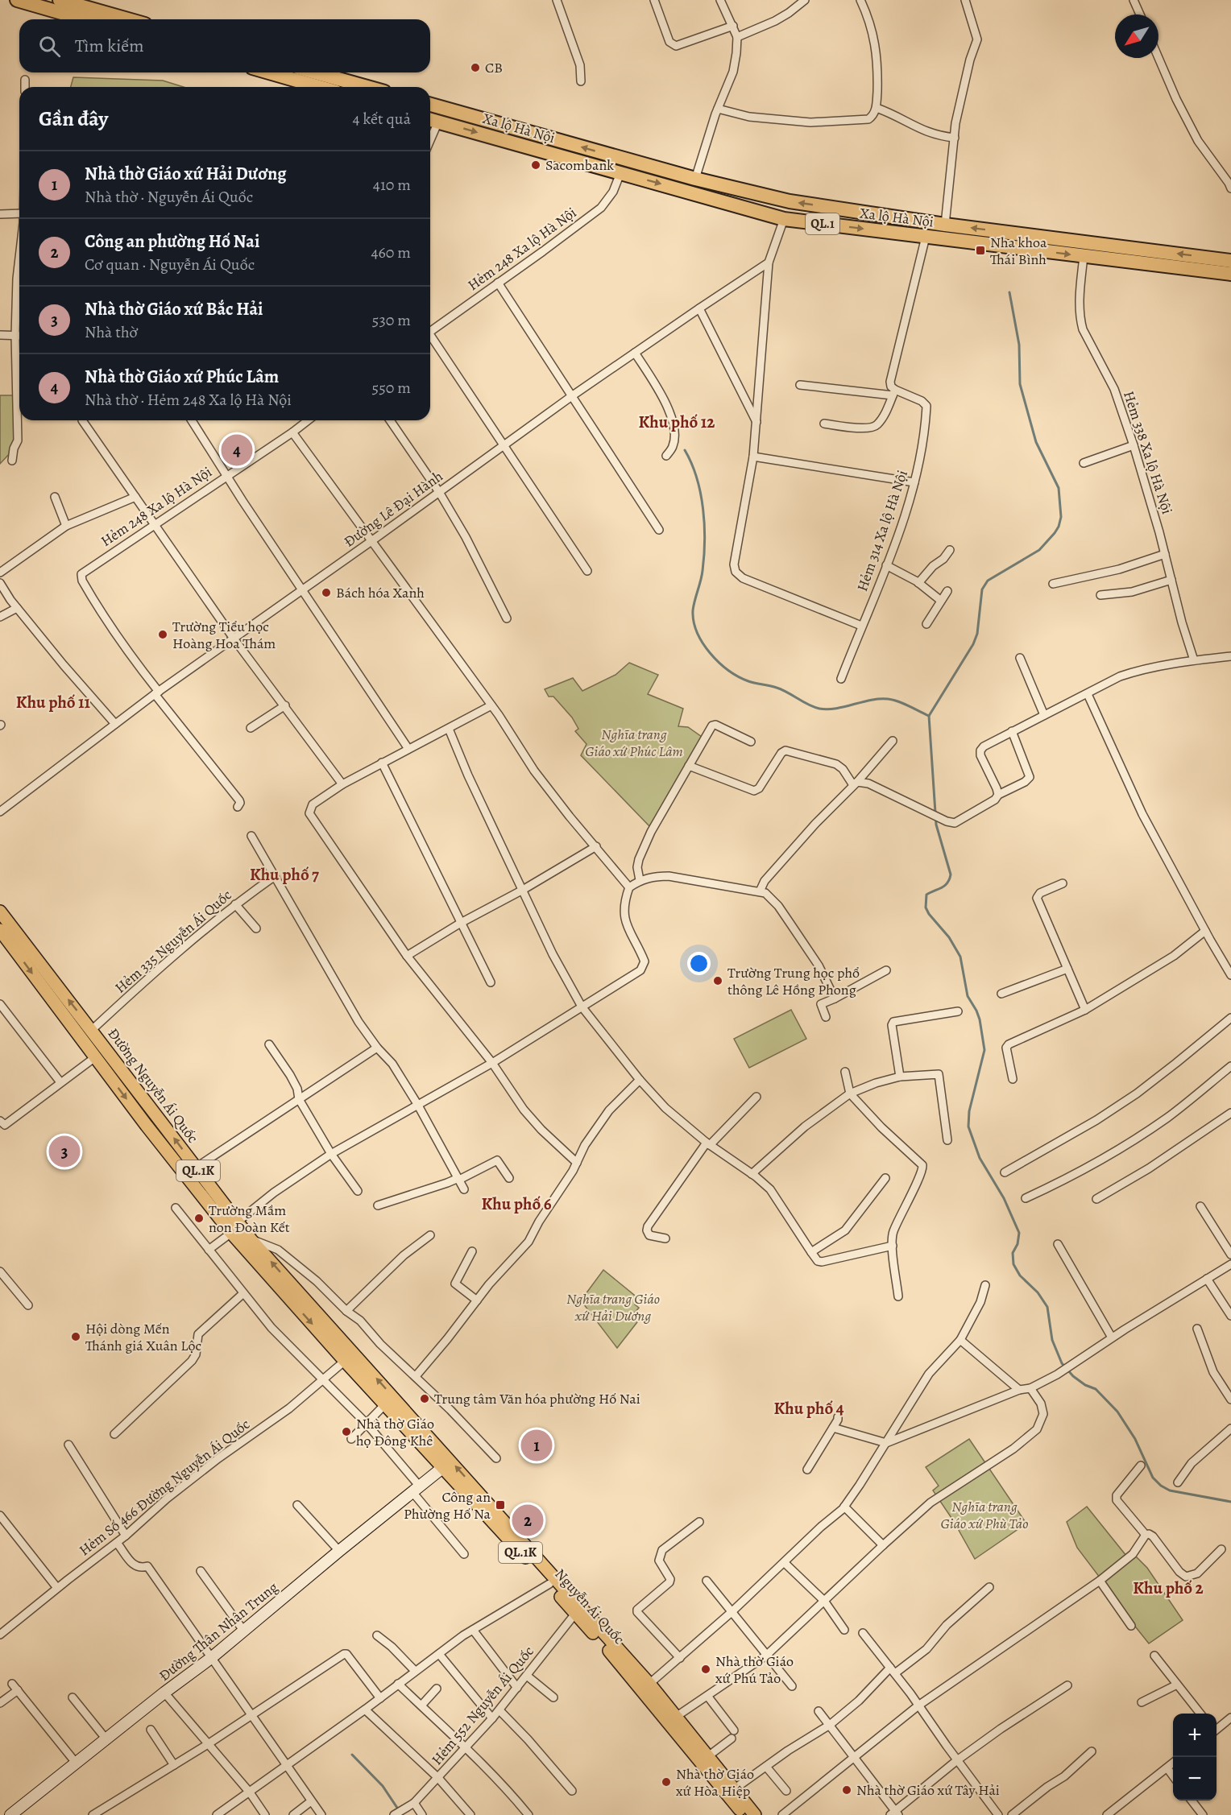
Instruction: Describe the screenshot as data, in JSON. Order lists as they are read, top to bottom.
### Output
{
  "streets": {
    "highway": ["Xa lộ Hà Nội", "QL.1"],
    "main road": ["Đường Nguyễn Ái Quốc", "QL.1K", "Nguyễn Ái Quốc"],
    "street": [
      "Hẻm 248 Xa lộ Hà Nội",
      "Hẻm 338 Xa lộ Hà Nội",
      "Đường Lê Đại Hành",
      "Hẻm 314 Xa lộ Hà Nội",
      "Hẻm 335 Nguyễn Ái Quốc",
      "Hẻm Số 466 Đường Nguyễn Ái Quốc",
      "Đường Thân Nhân Trung",
      "Hẻm 552 Nguyễn Ái Quốc"
    ]
  },
  "crossings": [
    ["Xa lộ Hà Nội", "Hẻm 248 Xa lộ Hà Nội"],
    ["Xa lộ Hà Nội", "Hẻm 338 Xa lộ Hà Nội"],
    ["Hẻm 248 Xa lộ Hà Nội", "Đường Lê Đại Hành"],
    ["Hẻm 335 Nguyễn Ái Quốc", "Đường Nguyễn Ái Quốc"],
    ["Đường Nguyễn Ái Quốc", "Hẻm Số 466 Đường Nguyễn Ái Quốc"],
    ["Đường Nguyễn Ái Quốc", "Nguyễn Ái Quốc"],
    ["QL.1K", "Nguyễn Ái Quốc"],
    ["Nguyễn Ái Quốc", "Đường Thân Nhân Trung"],
    ["Nguyễn Ái Quốc", "Hẻm 552 Nguyễn Ái Quốc"]
  ],
  "districts": [
    "Khu phố 12",
    "Khu phố 11",
    "Khu phố 7",
    "Khu phố 6",
    "Khu phố 4",
    "Khu phố 2"
  ],
  "parks": ["Nghĩa trang Giáo xứ Phúc Lâm", "Nghĩa trang Giáo xứ Hải Dương", "Nghĩa trang Giáo xứ Phù Tảo"],
  "places": {
    "other": [
      "CB",
      "Sacombank",
      "Bách hóa Xanh",
      "Trường Tiểu học Hoàng Hoa Thám",
      "Trường Trung học phổ thông Lê Hồng Phong",
      "Trường Mầm non Đoàn Kết",
      "Hội dòng Mến Thánh giá Xuân Lộc",
      "Trung tâm Văn hóa phường Hố Nai",
      "Nhà thờ Giáo họ Đông Khê",
      "Nhà thờ Giáo xứ Phú Tảo",
      "Nhà thờ Giáo xứ Hòa Hiệp",
      "Nhà thờ Giáo xứ Tây Hải"
    ],
    "transit": ["Nha khoa Thái Bình", "Công an Phường Hố Na"]
  },
  "north": "bottom left",
  "page": {
    "search": "Tìm kiếm",
    "heading": ["Gần đây", "4 kết quả"],
    "list": [
      {
        "mark": "1",
        "name": "Nhà thờ Giáo xứ Hải Dương",
        "note": "Nhà thờ · Nguyễn Ái Quốc",
        "value": "410 m"
      },
      {
        "mark": "2",
        "name": "Công an phường Hố Nai",
        "note": "Cơ quan · Nguyễn Ái Quốc",
        "value": "460 m"
      },
      {
        "mark": "3",
        "name": "Nhà thờ Giáo xứ Bắc Hải",
        "note": "Nhà thờ",
        "value": "530 m"
      },
      {
        "mark": "4",
        "name": "Nhà thờ Giáo xứ Phúc Lâm",
        "note": "Nhà thờ · Hẻm 248 Xa lộ Hà Nội",
        "value": "550 m"
      }
    ],
    "pins": [
      "4",
      "3",
      "1",
      "2"
    ],
    "map_buttons": ["+", "−"]
  }
}
